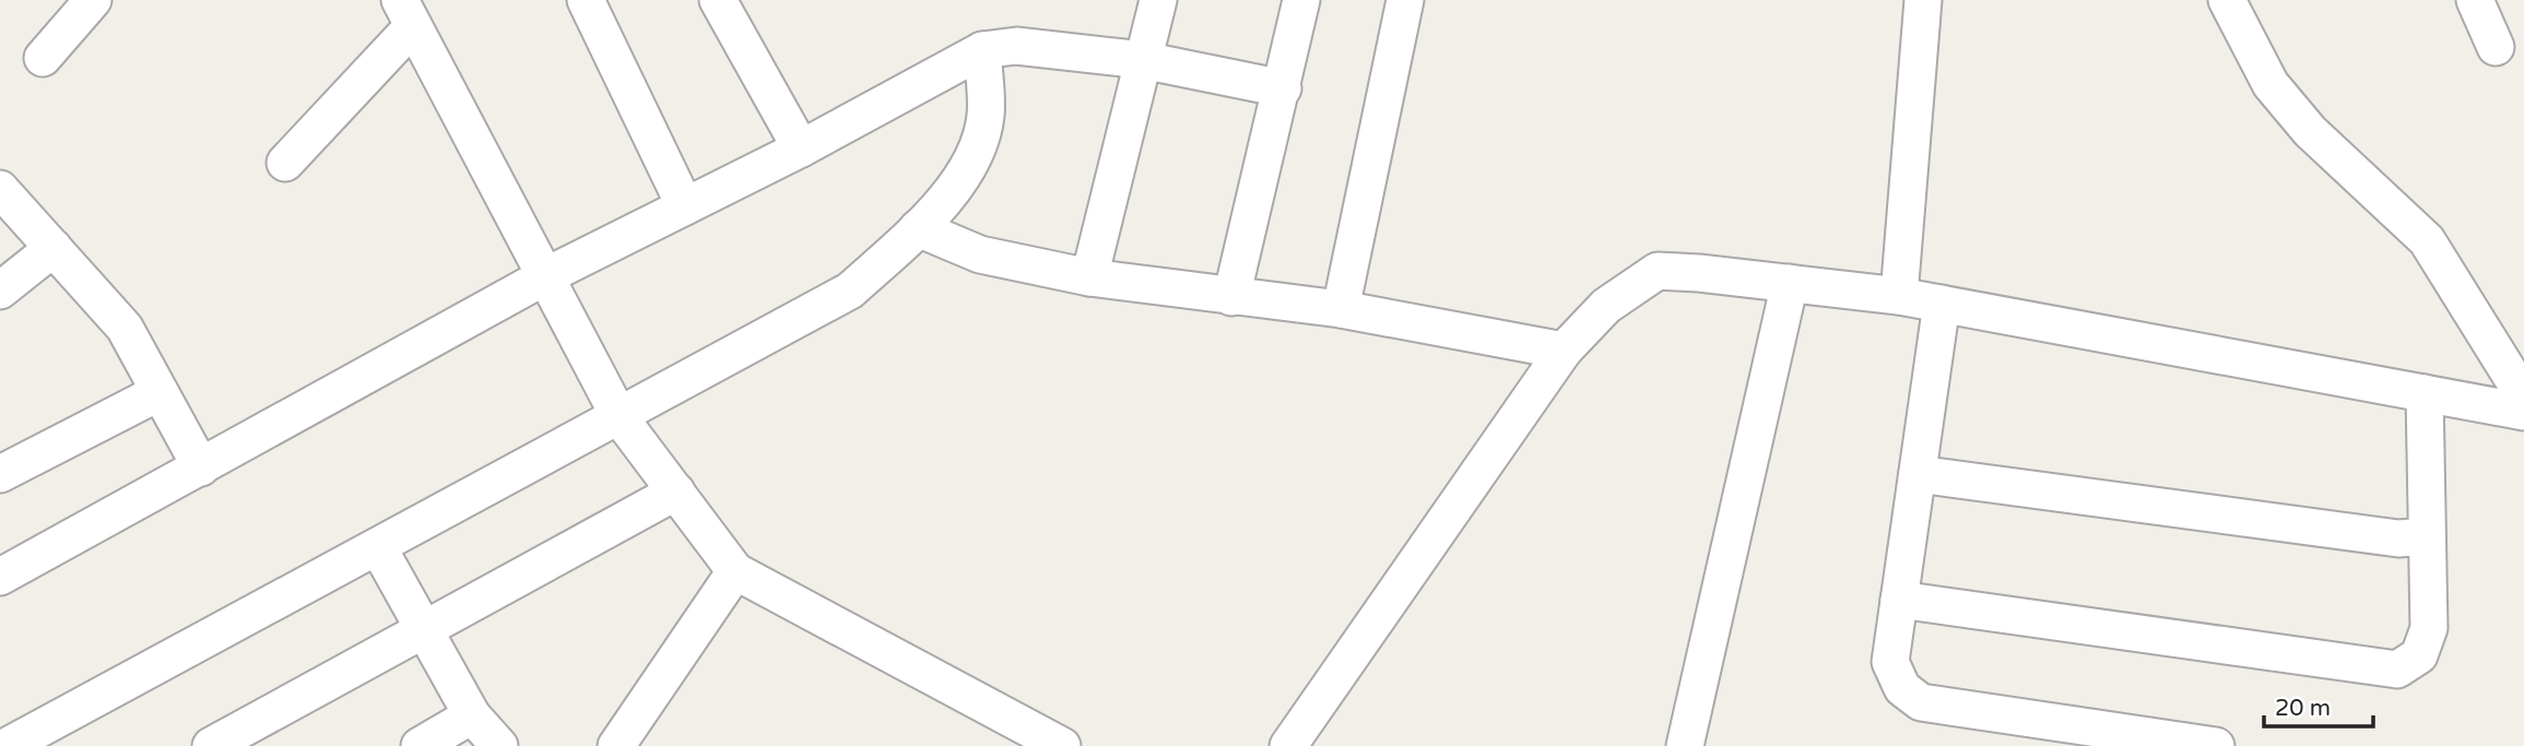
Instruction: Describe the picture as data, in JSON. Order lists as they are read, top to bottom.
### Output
{
  "scale_bar": "20 m"
}
